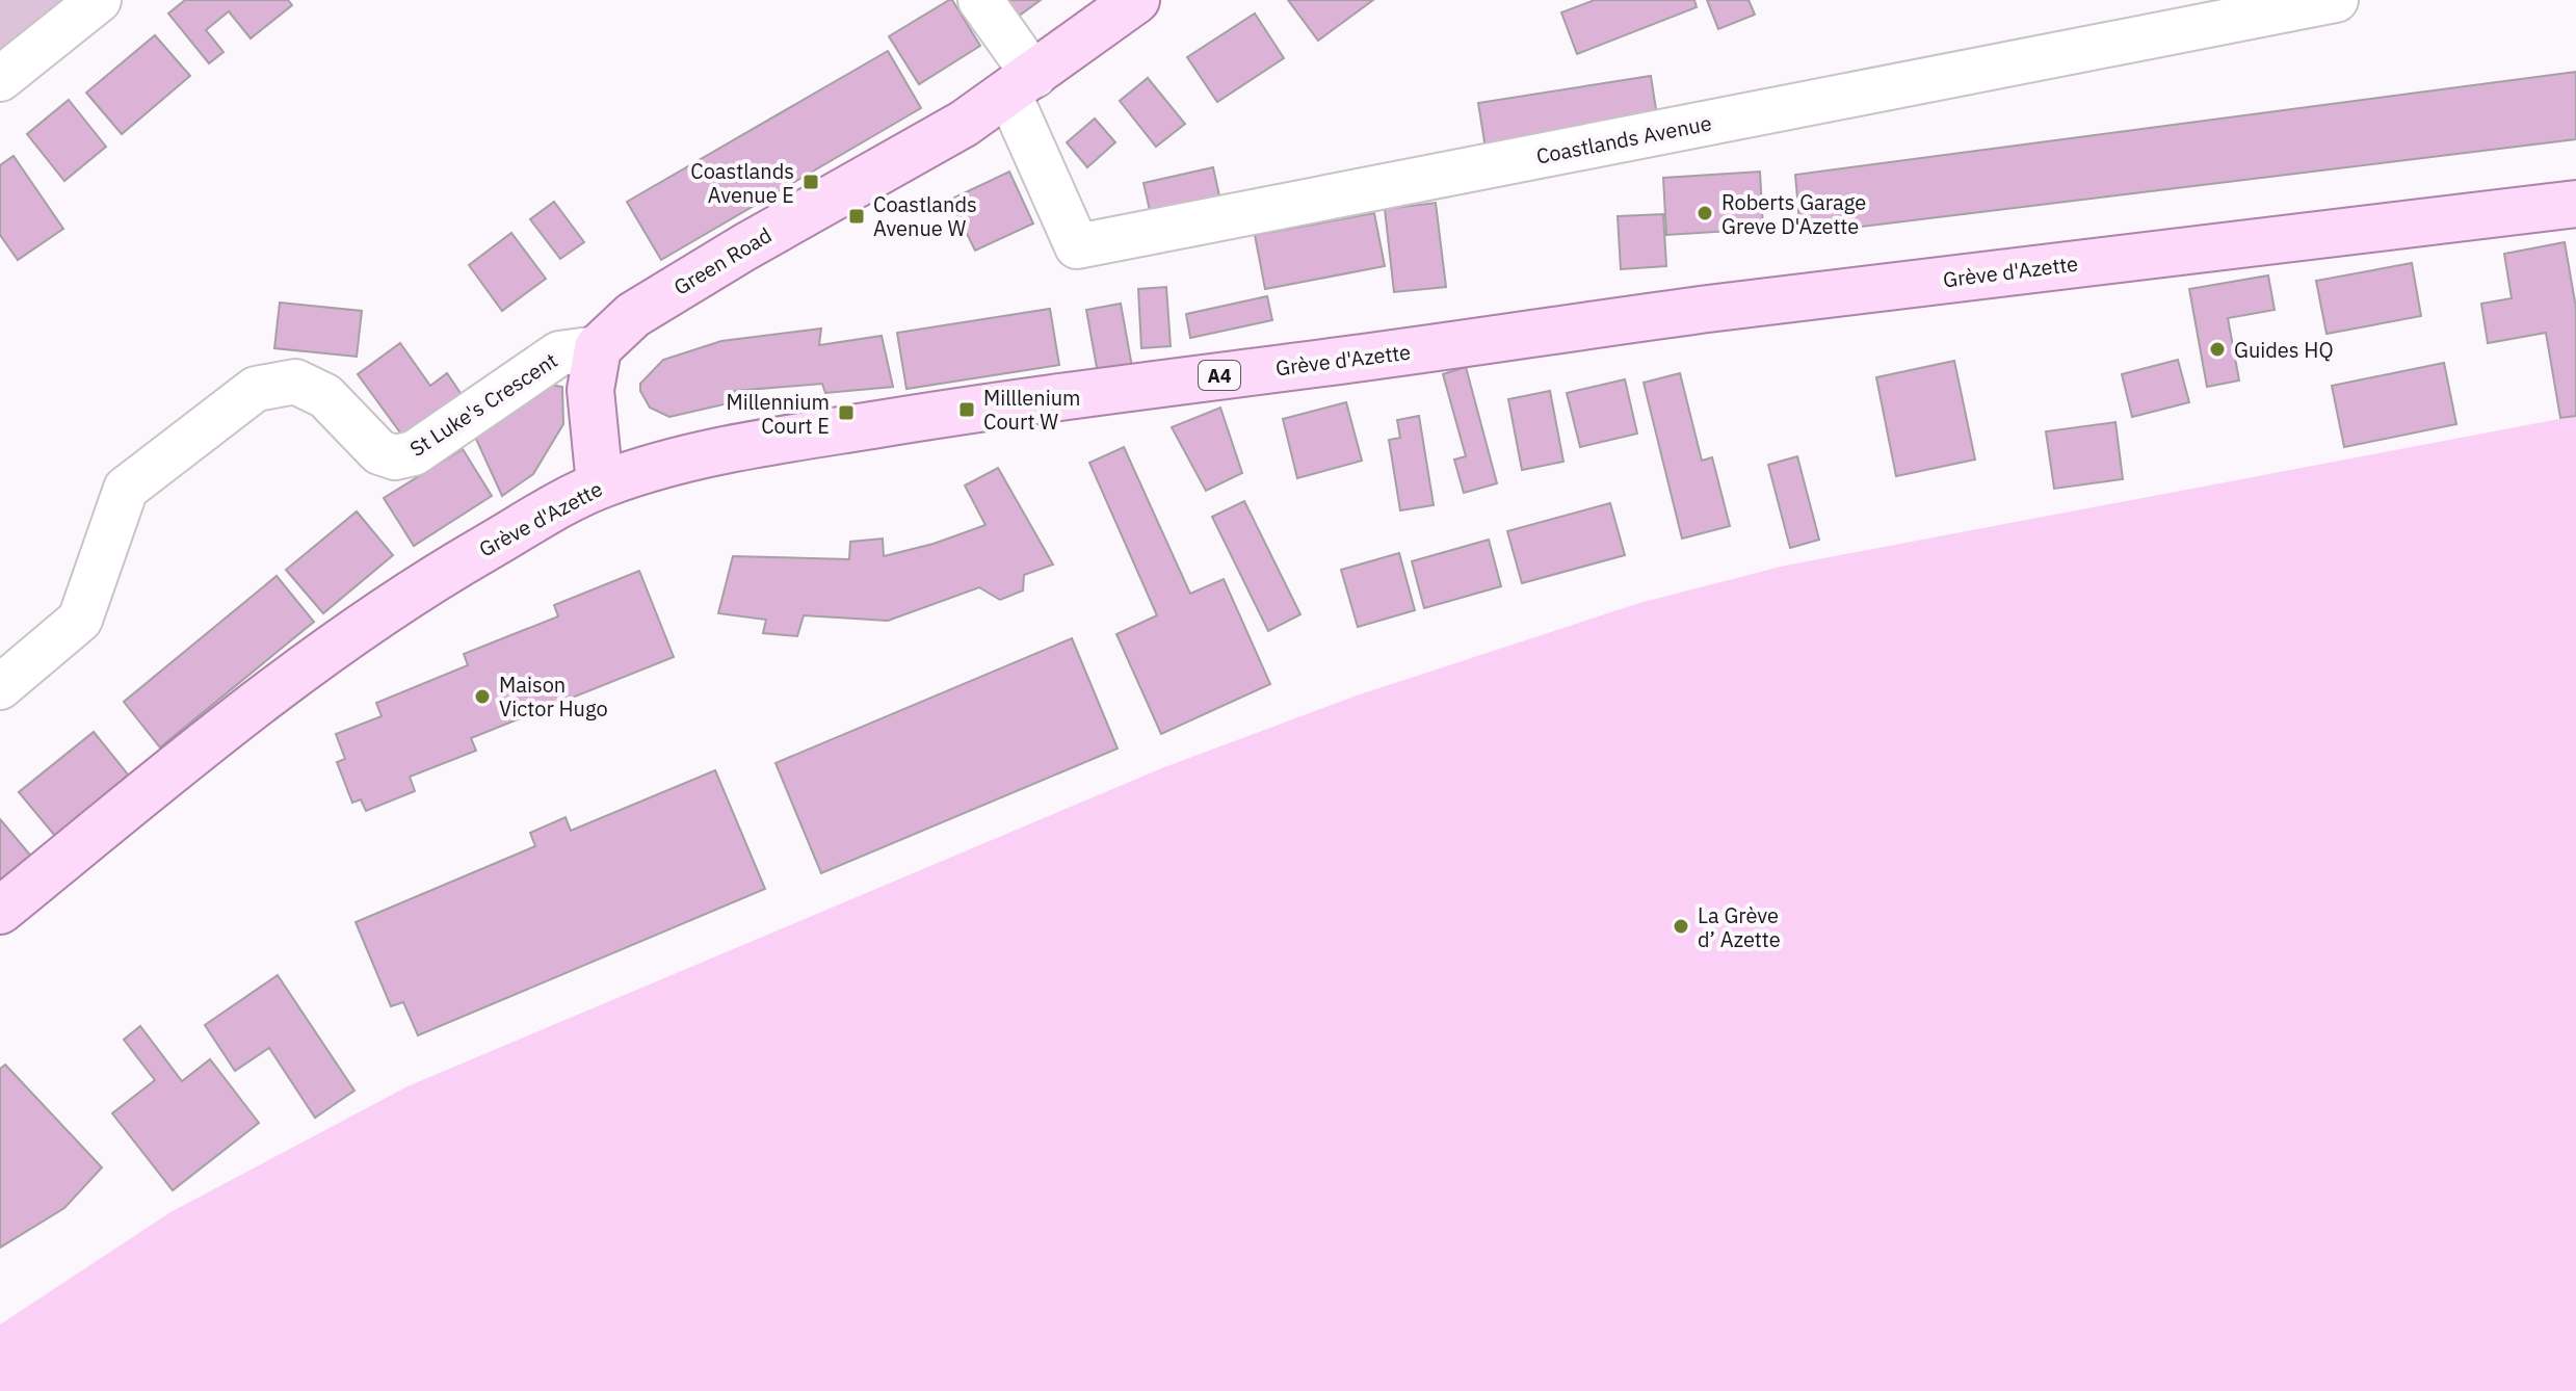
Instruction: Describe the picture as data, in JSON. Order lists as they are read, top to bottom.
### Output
{
  "streets": {
    "main road": ["Green Road", "Grève d'Azette", "A4"],
    "street": ["Coastlands Avenue", "St Luke's Crescent"]
  },
  "crossings": [
    ["Coastlands Avenue", "Green Road"],
    ["Green Road", "St Luke's Crescent"]
  ],
  "places": {
    "transit": [
      "Coastlands Avenue E",
      "Coastlands Avenue W",
      "Milllenium Court W",
      "Millennium Court E"
    ],
    "other": [
      "Roberts Garage Greve D'Azette",
      "Guides HQ",
      "Maison Victor Hugo",
      "La Grève d’ Azette"
    ]
  }
}
